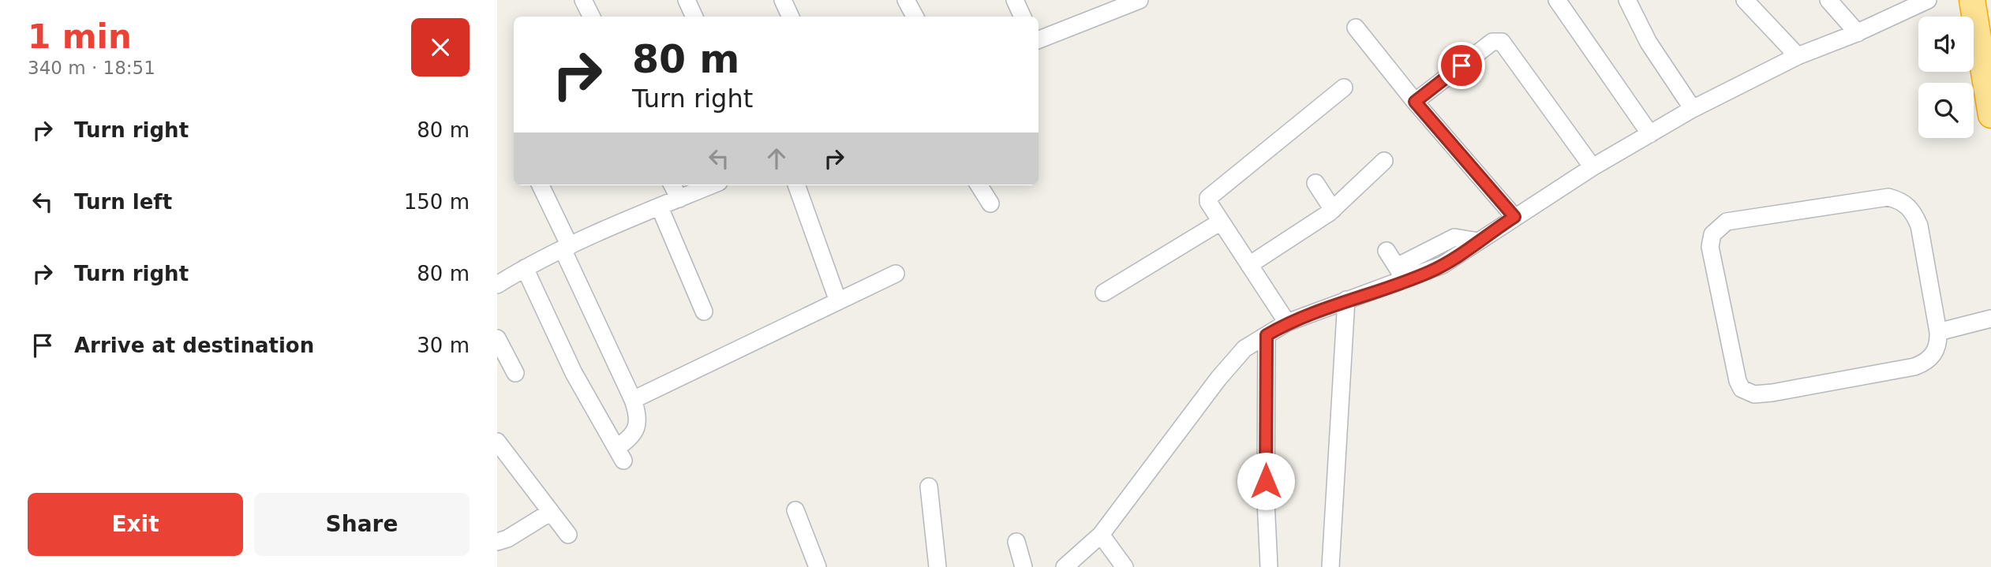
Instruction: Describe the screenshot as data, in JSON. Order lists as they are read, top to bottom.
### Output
{
  "page": {
    "heading": ["1 min", "340 m · 18:51"],
    "turn": ["80 m", "Turn right"],
    "list": [
      {
        "name": "Turn right",
        "value": "80 m"
      },
      {
        "name": "Turn left",
        "value": "150 m"
      },
      {
        "name": "Turn right",
        "value": "80 m"
      },
      {
        "name": "Arrive at destination",
        "value": "30 m"
      }
    ],
    "buttons": ["Exit", "Share"]
  }
}
